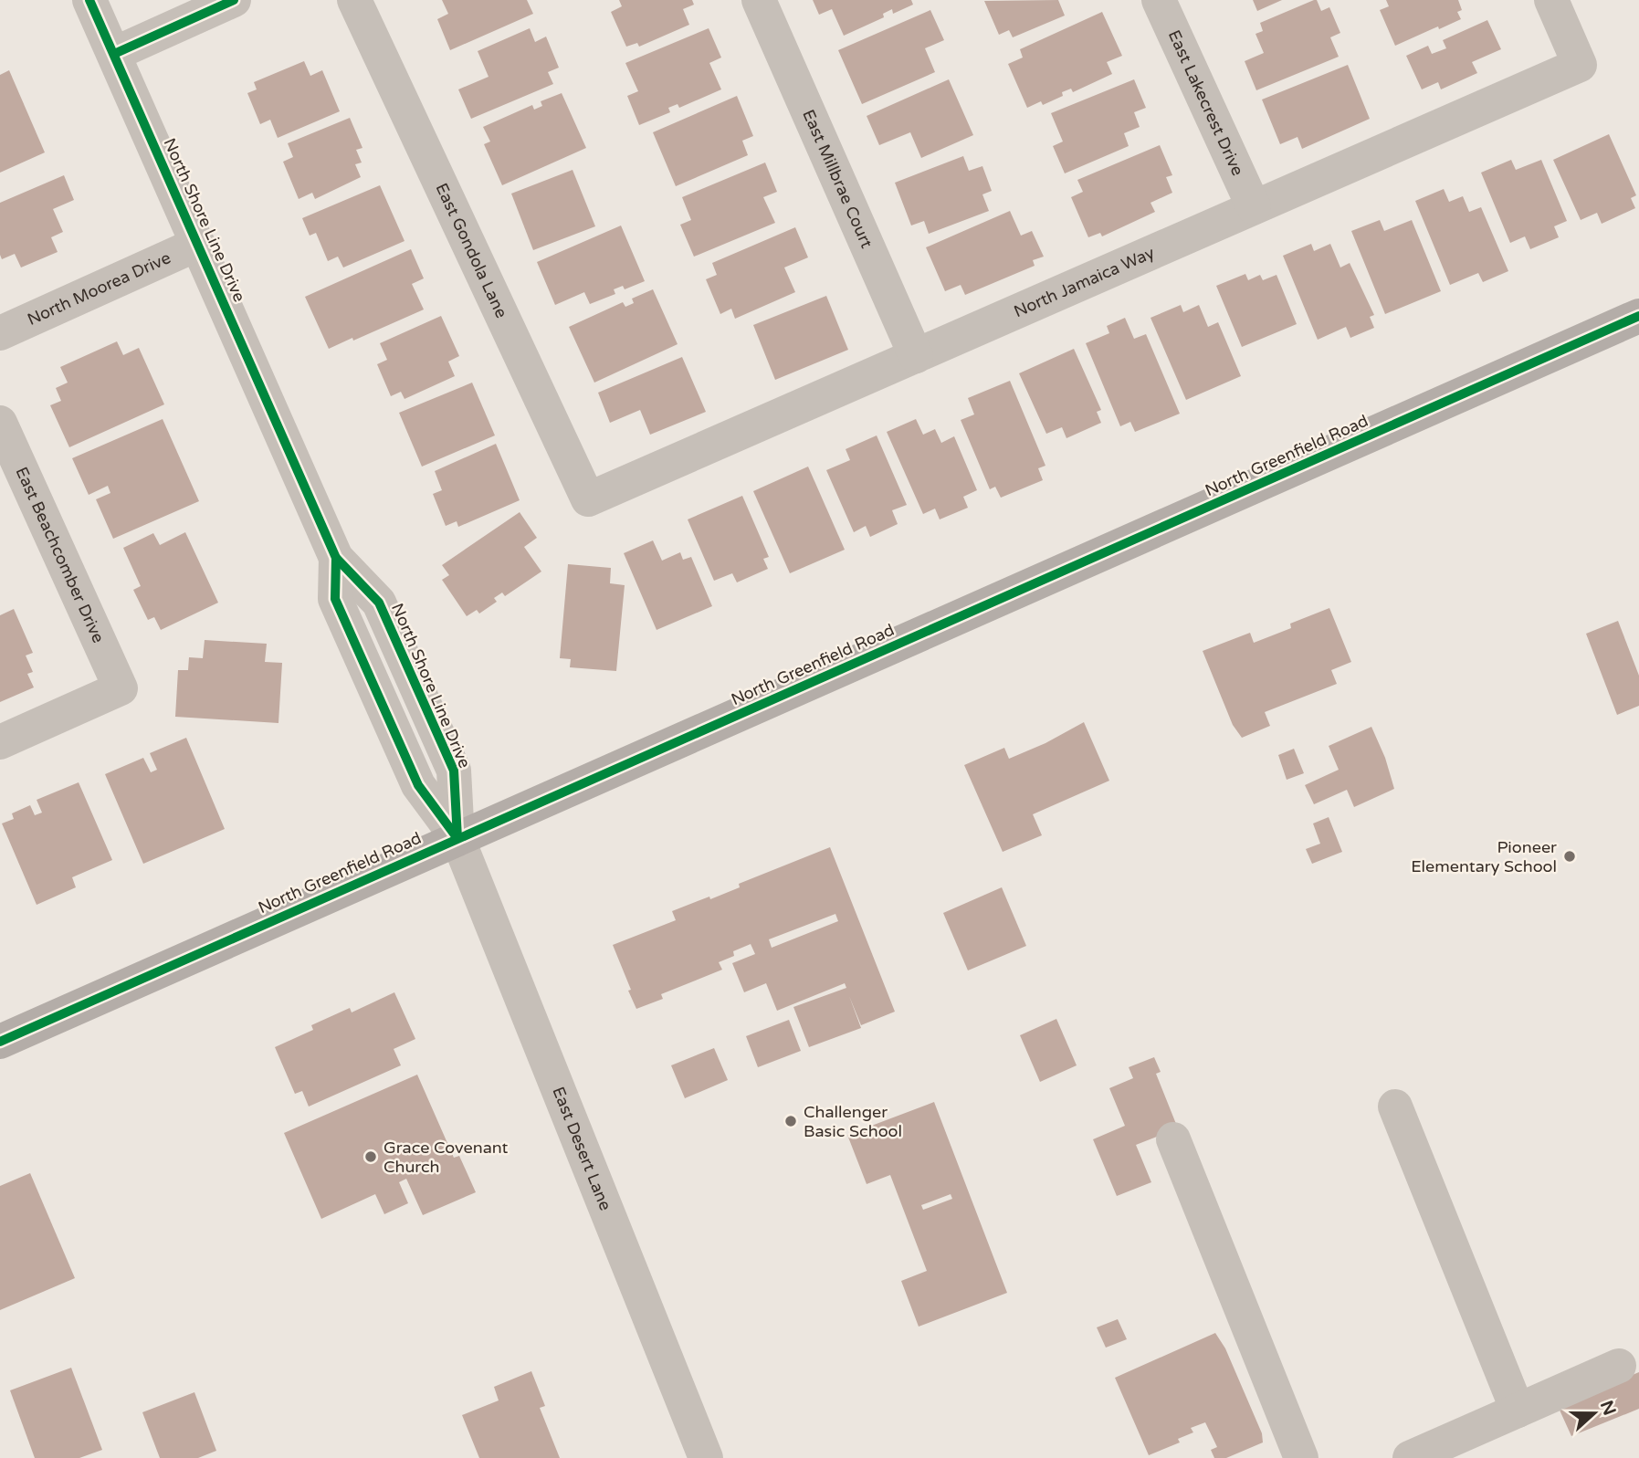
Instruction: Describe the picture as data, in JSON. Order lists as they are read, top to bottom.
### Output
{
  "streets": {
    "main road": ["North Greenfield Road"],
    "street": [
      "East Lakecrest Drive",
      "East Millbrae Court",
      "North Shore Line Drive",
      "East Gondola Lane",
      "North Jamaica Way",
      "North Moorea Drive",
      "East Beachcomber Drive",
      "East Desert Lane"
    ]
  },
  "crossings": [
    ["East Lakecrest Drive", "North Jamaica Way"],
    ["East Millbrae Court", "North Jamaica Way"],
    ["North Shore Line Drive", "North Moorea Drive"],
    ["North Shore Line Drive", "North Greenfield Road"],
    ["North Shore Line Drive", "East Desert Lane"],
    ["East Gondola Lane", "North Jamaica Way"],
    ["North Greenfield Road", "East Desert Lane"]
  ],
  "places": ["Pioneer Elementary School", "Challenger Basic School", "Grace Covenant Church"],
  "north": "right"
}
